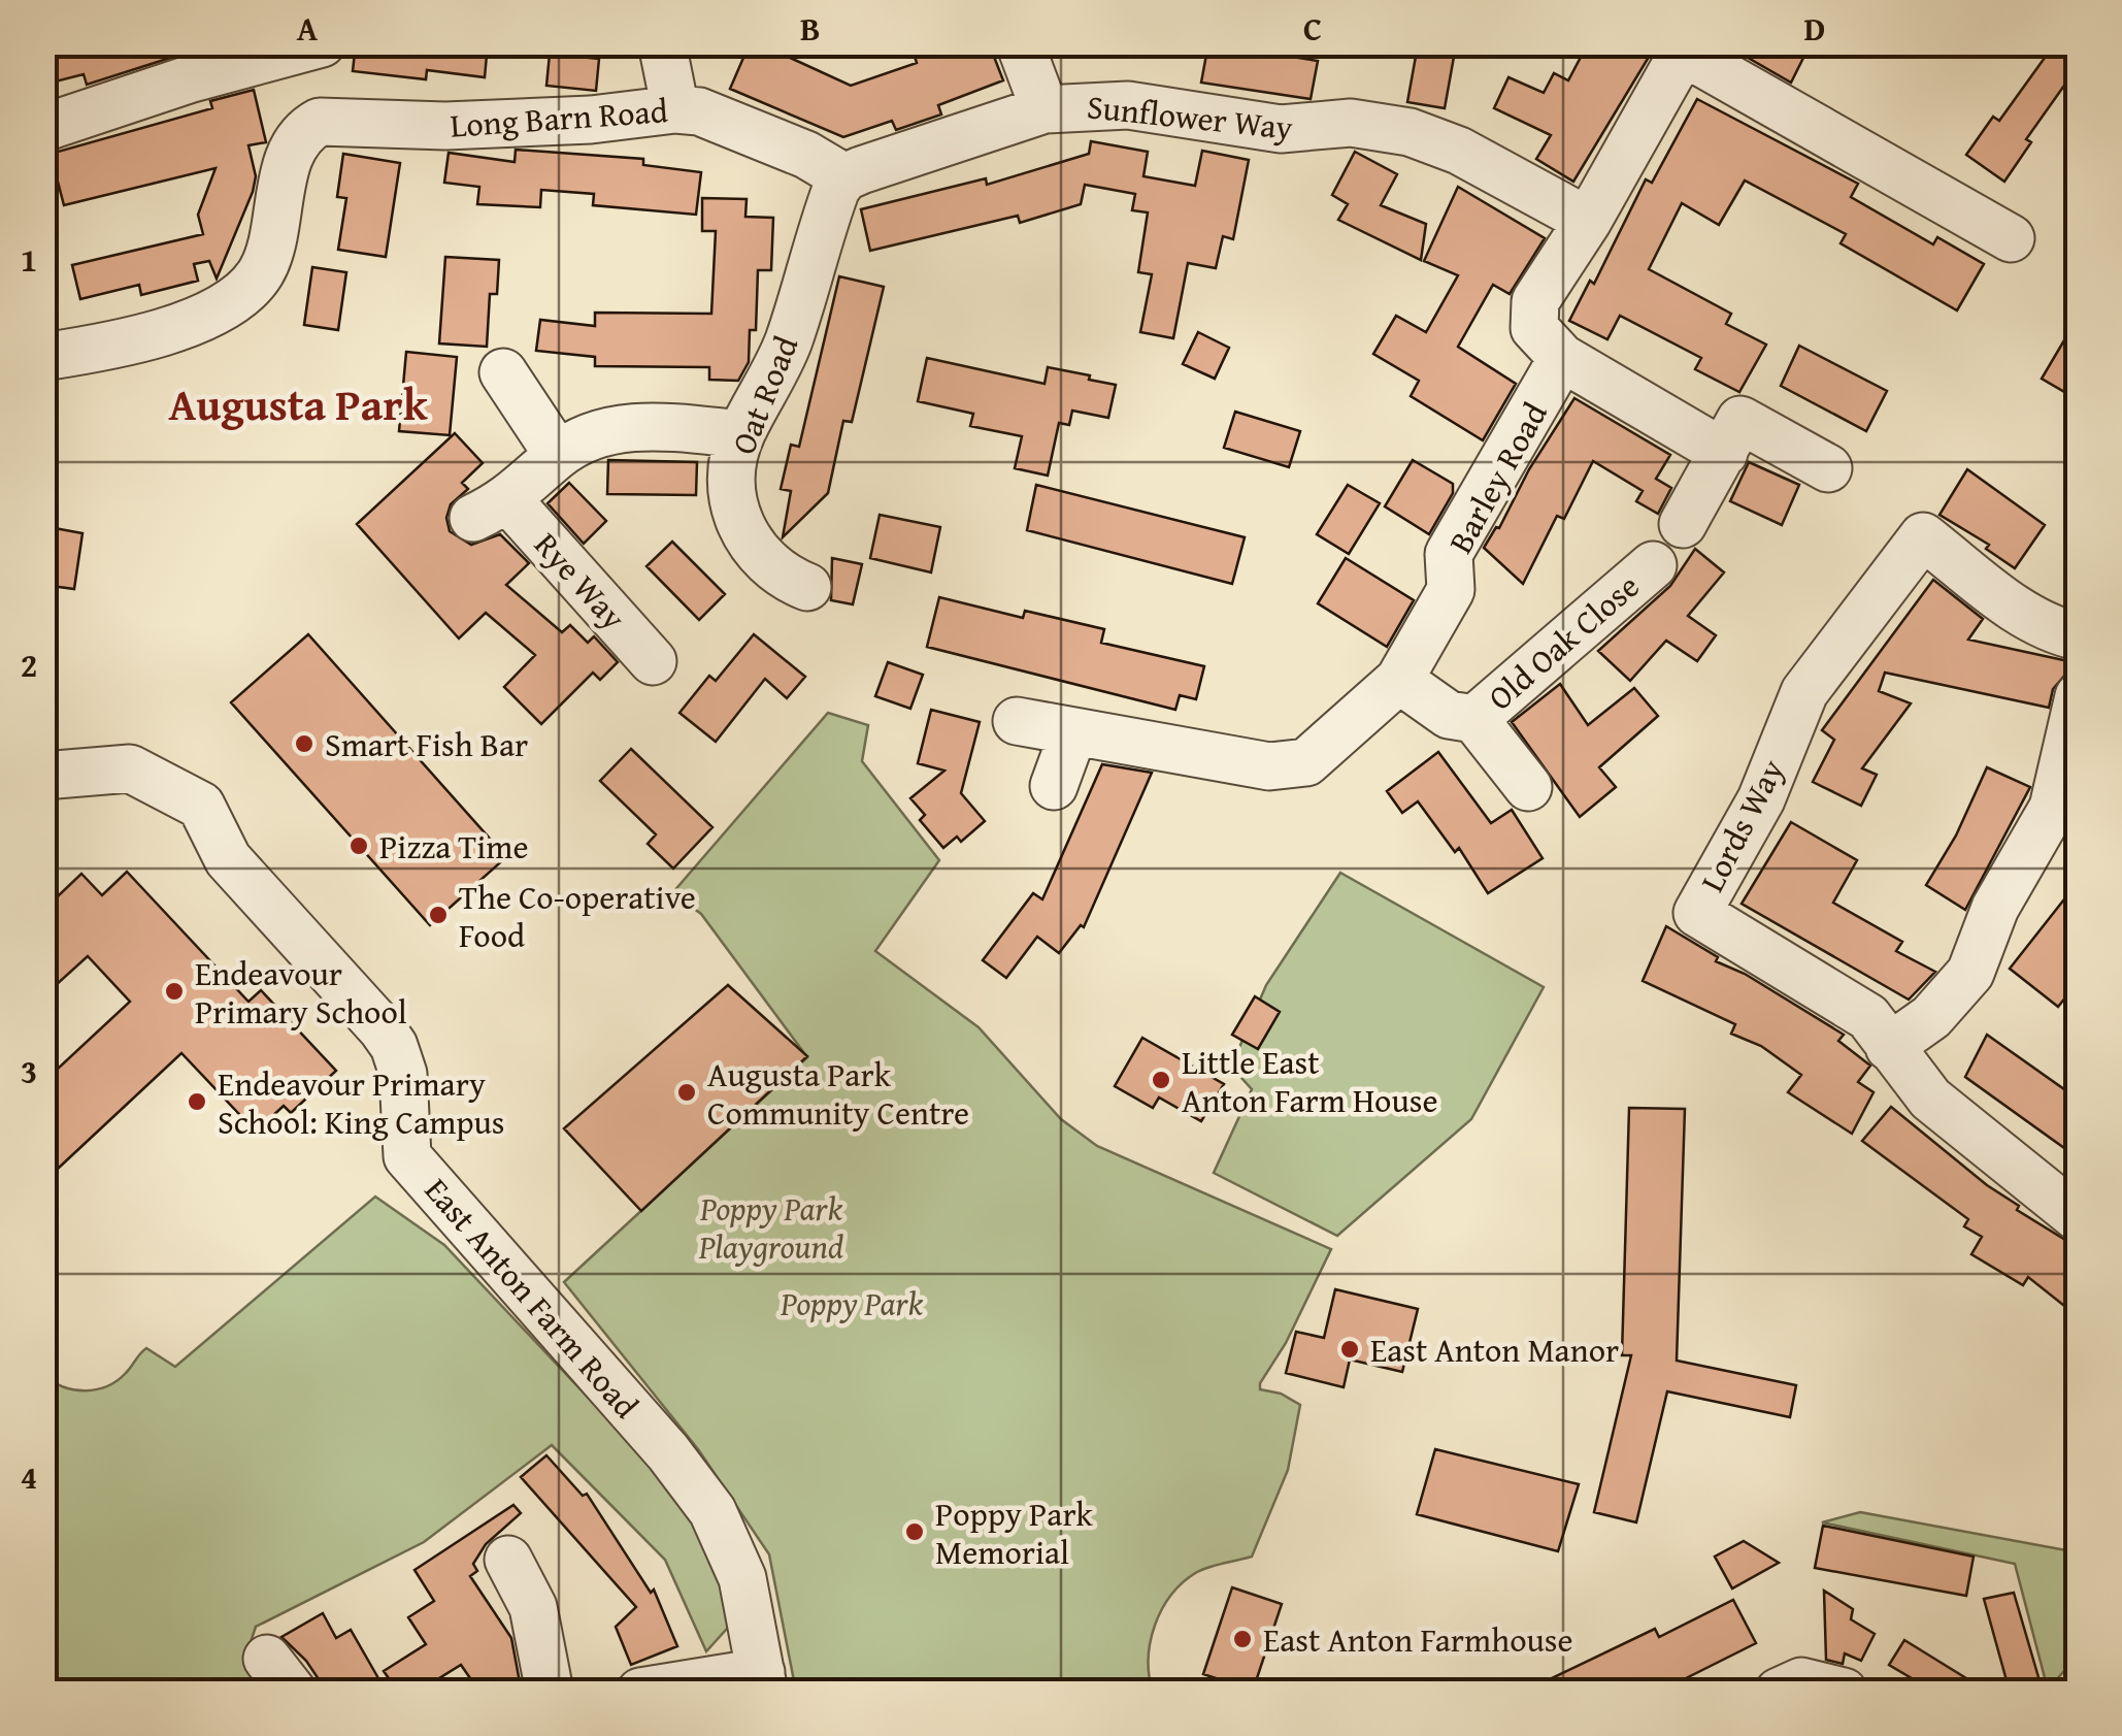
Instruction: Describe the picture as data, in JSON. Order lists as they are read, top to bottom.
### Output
{
  "streets": {
    "street": [
      "Sunflower Way",
      "Long Barn Road",
      "Oat Road",
      "Barley Road",
      "Rye Way",
      "Old Oak Close",
      "Lords Way",
      "East Anton Farm Road"
    ]
  },
  "crossings": [
    ["Sunflower Way", "Long Barn Road"],
    ["Sunflower Way", "Oat Road"],
    ["Long Barn Road", "Oat Road"],
    ["Oat Road", "Rye Way"],
    ["Barley Road", "Old Oak Close"]
  ],
  "districts": ["Augusta Park"],
  "parks": ["Poppy Park Playground", "Poppy Park"],
  "places": [
    "Smart Fish Bar",
    "Pizza Time",
    "The Co-operative Food",
    "Endeavour Primary School",
    "Little East Anton Farm House",
    "Augusta Park Community Centre",
    "Endeavour Primary School: King Campus",
    "East Anton Manor",
    "Poppy Park Memorial",
    "East Anton Farmhouse"
  ],
  "grid": {
    "columns": [
      "A",
      "B",
      "C",
      "D"
    ],
    "rows": [
      "1",
      "2",
      "3",
      "4"
    ]
  }
}
